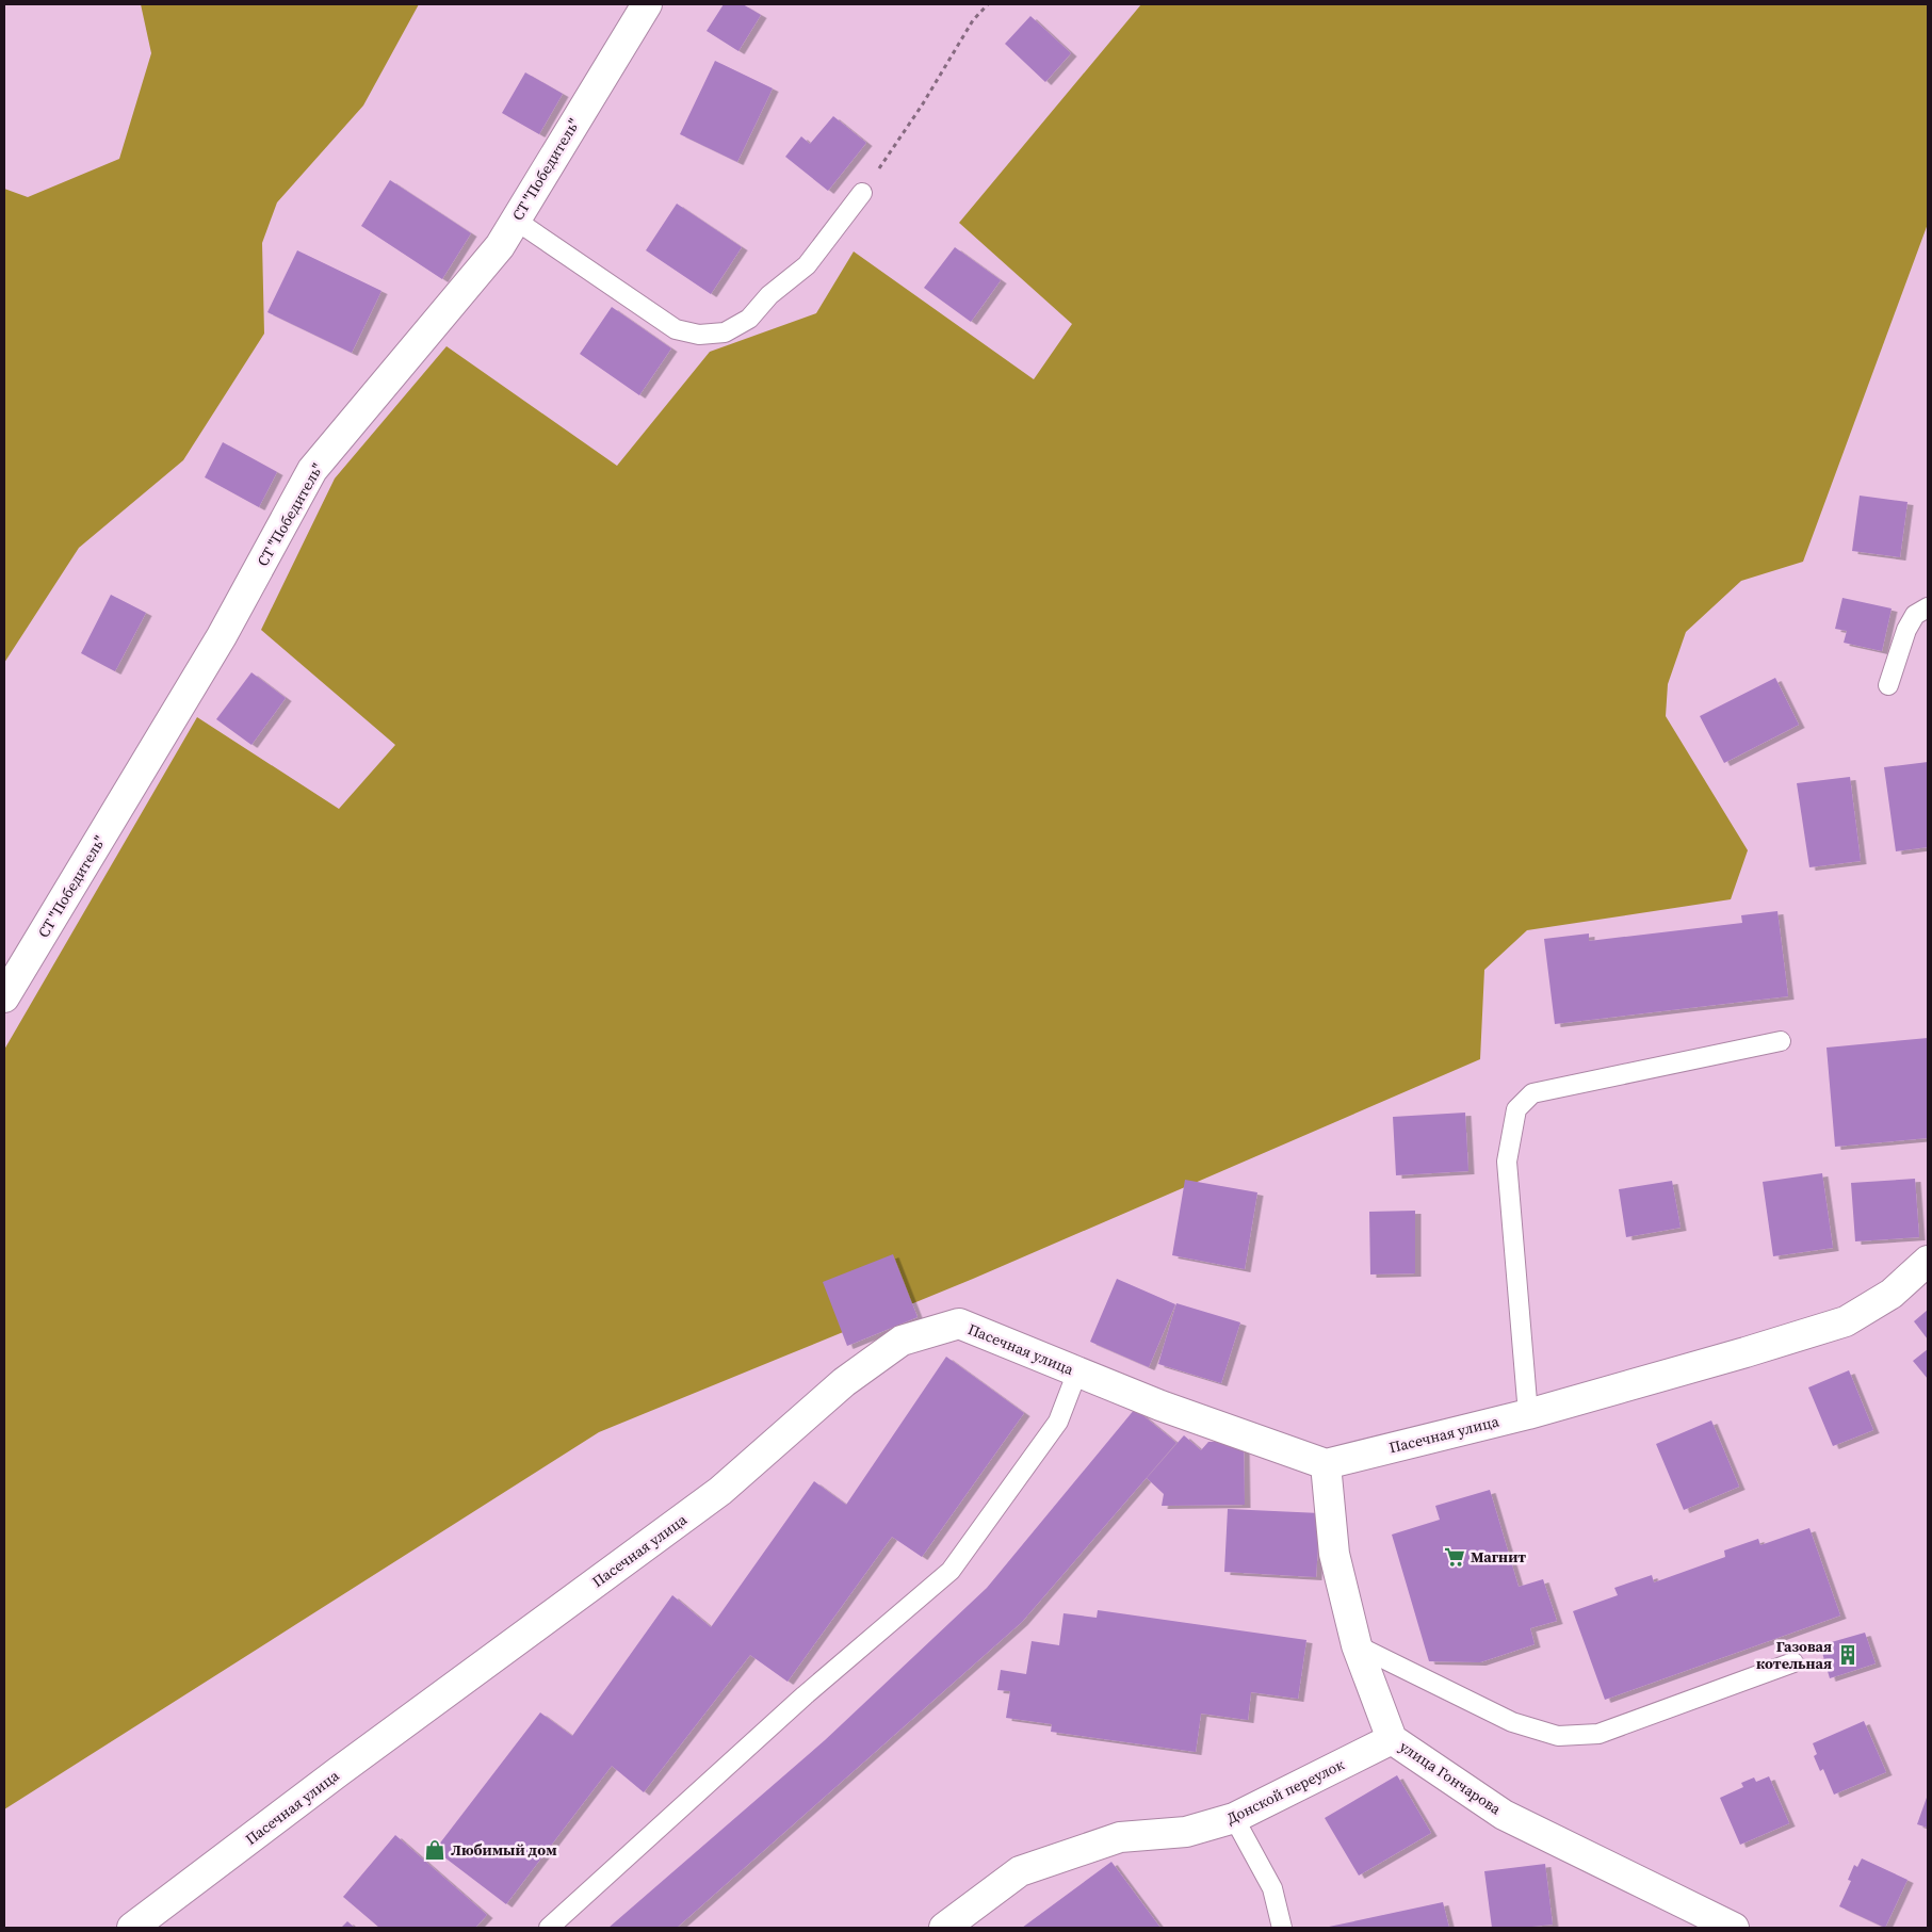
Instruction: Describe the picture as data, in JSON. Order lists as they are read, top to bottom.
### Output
{
  "streets": {
    "street": [
      "СТ \"Победитель\"",
      "Пасечная улица",
      "улица Гончарова",
      "Донской переулок"
    ]
  },
  "crossings": [
    ["Пасечная улица", "улица Гончарова"],
    ["улица Гончарова", "Донской переулок"]
  ],
  "places": {
    "supermarket": ["Магнит"],
    "building": ["Газовая котельная"],
    "shop": ["Любимый дом"]
  }
}
